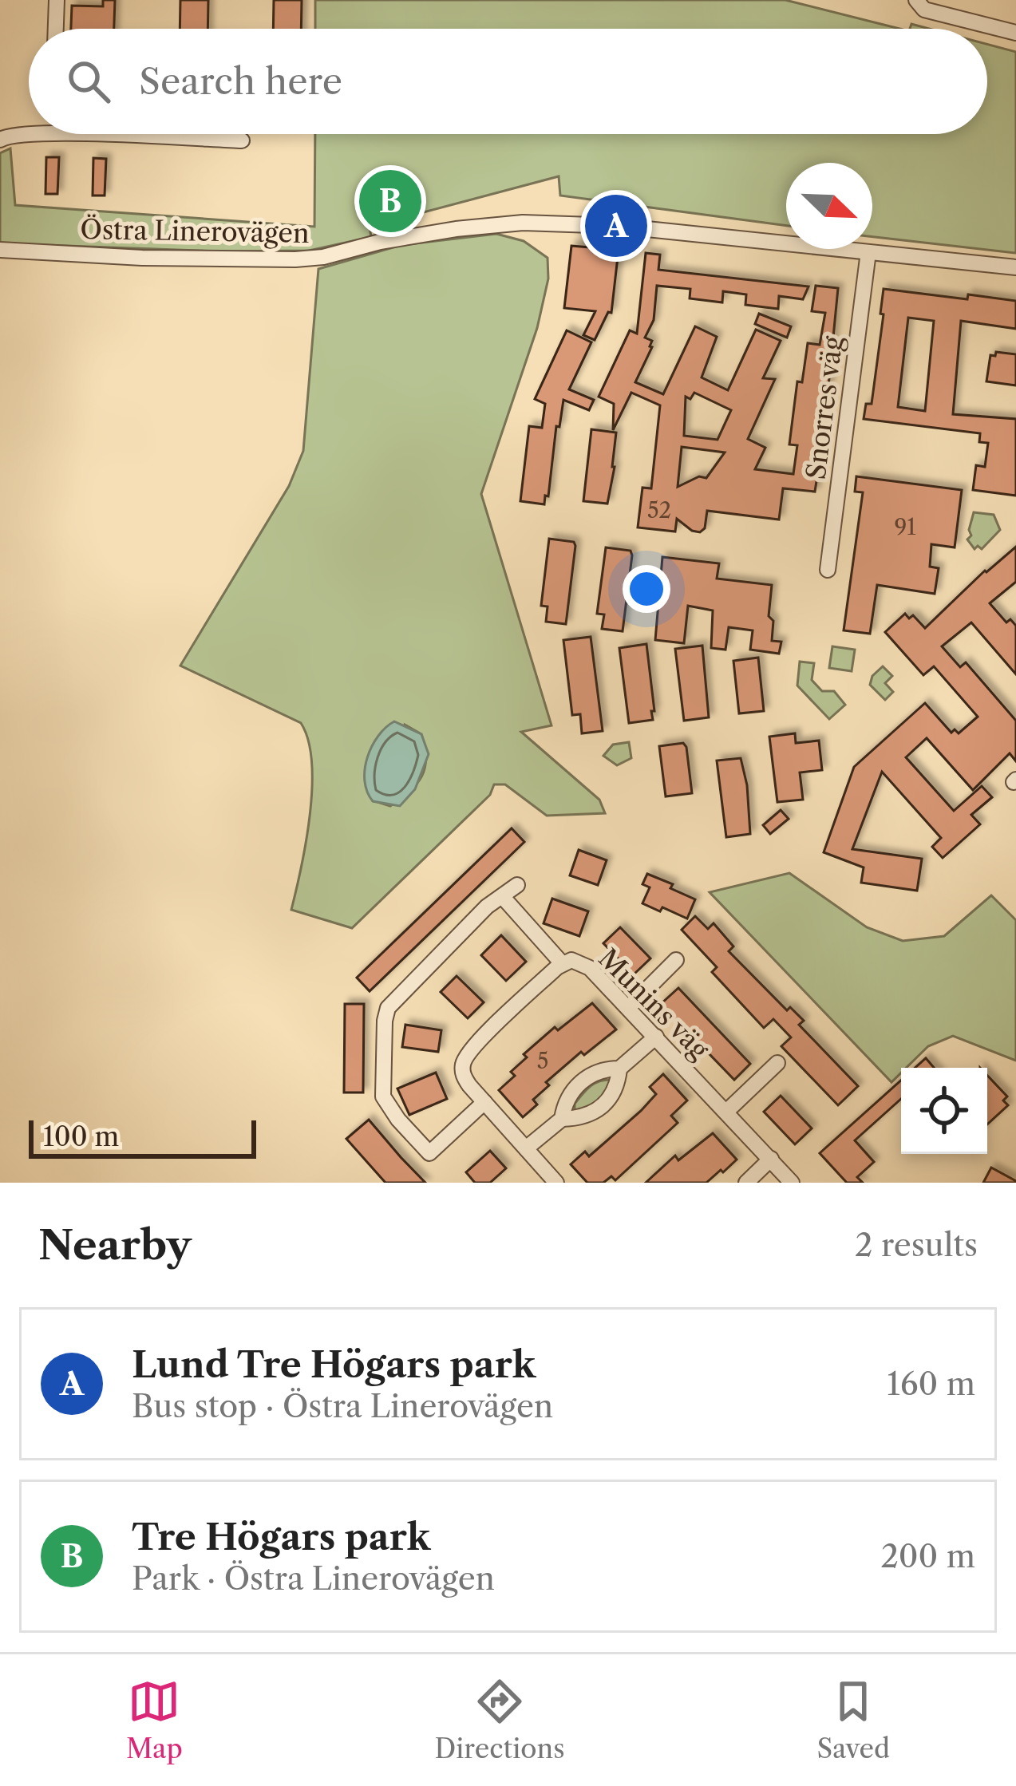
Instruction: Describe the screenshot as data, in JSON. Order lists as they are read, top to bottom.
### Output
{
  "streets": {
    "street": ["Östra Linerovägen", "Snorres väg", "Munins väg"]
  },
  "crossings": [
    ["Östra Linerovägen", "Snorres väg"]
  ],
  "house_numbers": ["52", "91", "5"],
  "scale_bar": "100 m",
  "north": "bottom right",
  "page": {
    "search": "Search here",
    "pins": ["B", "A"],
    "scale": "100 m",
    "heading": ["Nearby", "2 results"],
    "list": [
      {
        "mark": "A",
        "name": "Lund Tre Högars park",
        "note": "Bus stop · Östra Linerovägen",
        "value": "160 m"
      },
      {
        "mark": "B",
        "name": "Tre Högars park",
        "note": "Park · Östra Linerovägen",
        "value": "200 m"
      }
    ],
    "nav": ["Map", "Directions", "Saved"]
  }
}
